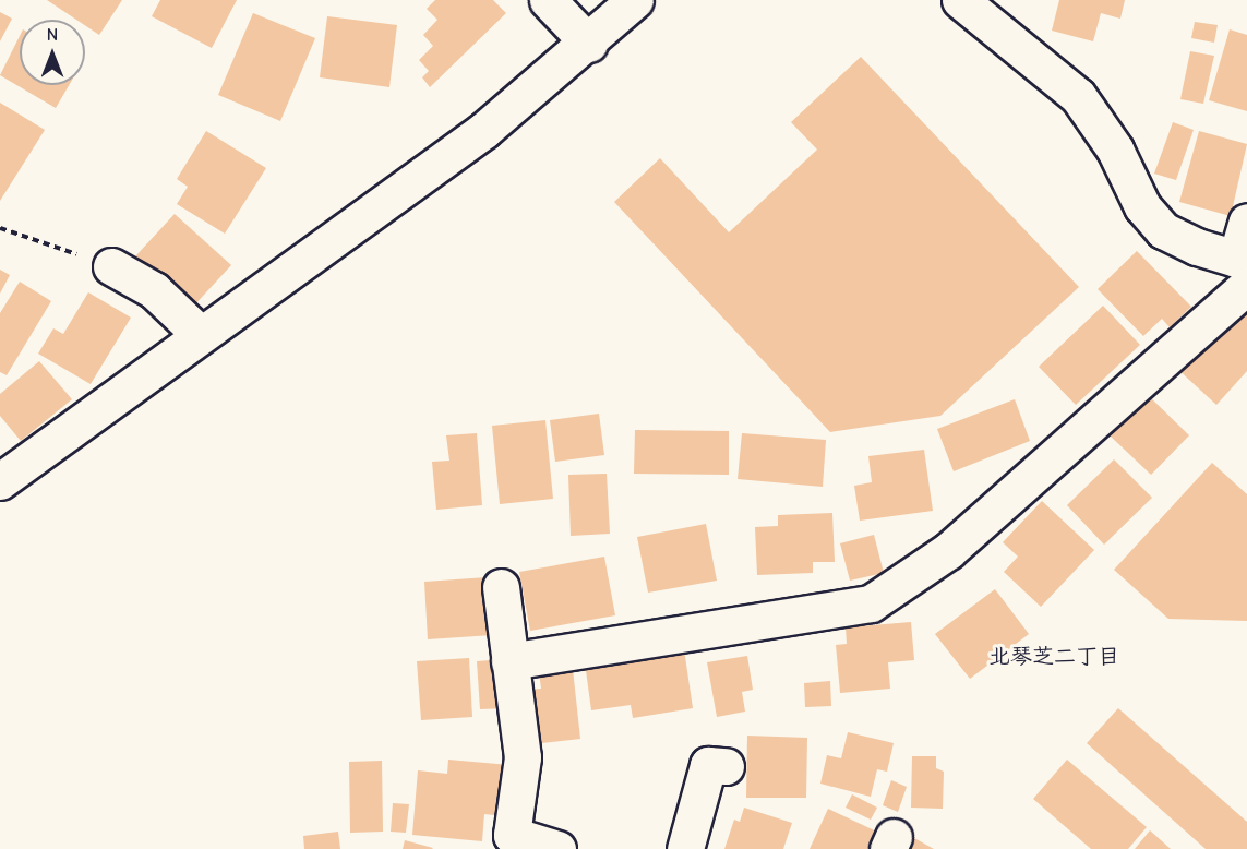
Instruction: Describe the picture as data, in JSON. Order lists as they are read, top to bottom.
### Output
{
  "districts": ["北琴芝二丁目"],
  "north": "top"
}
